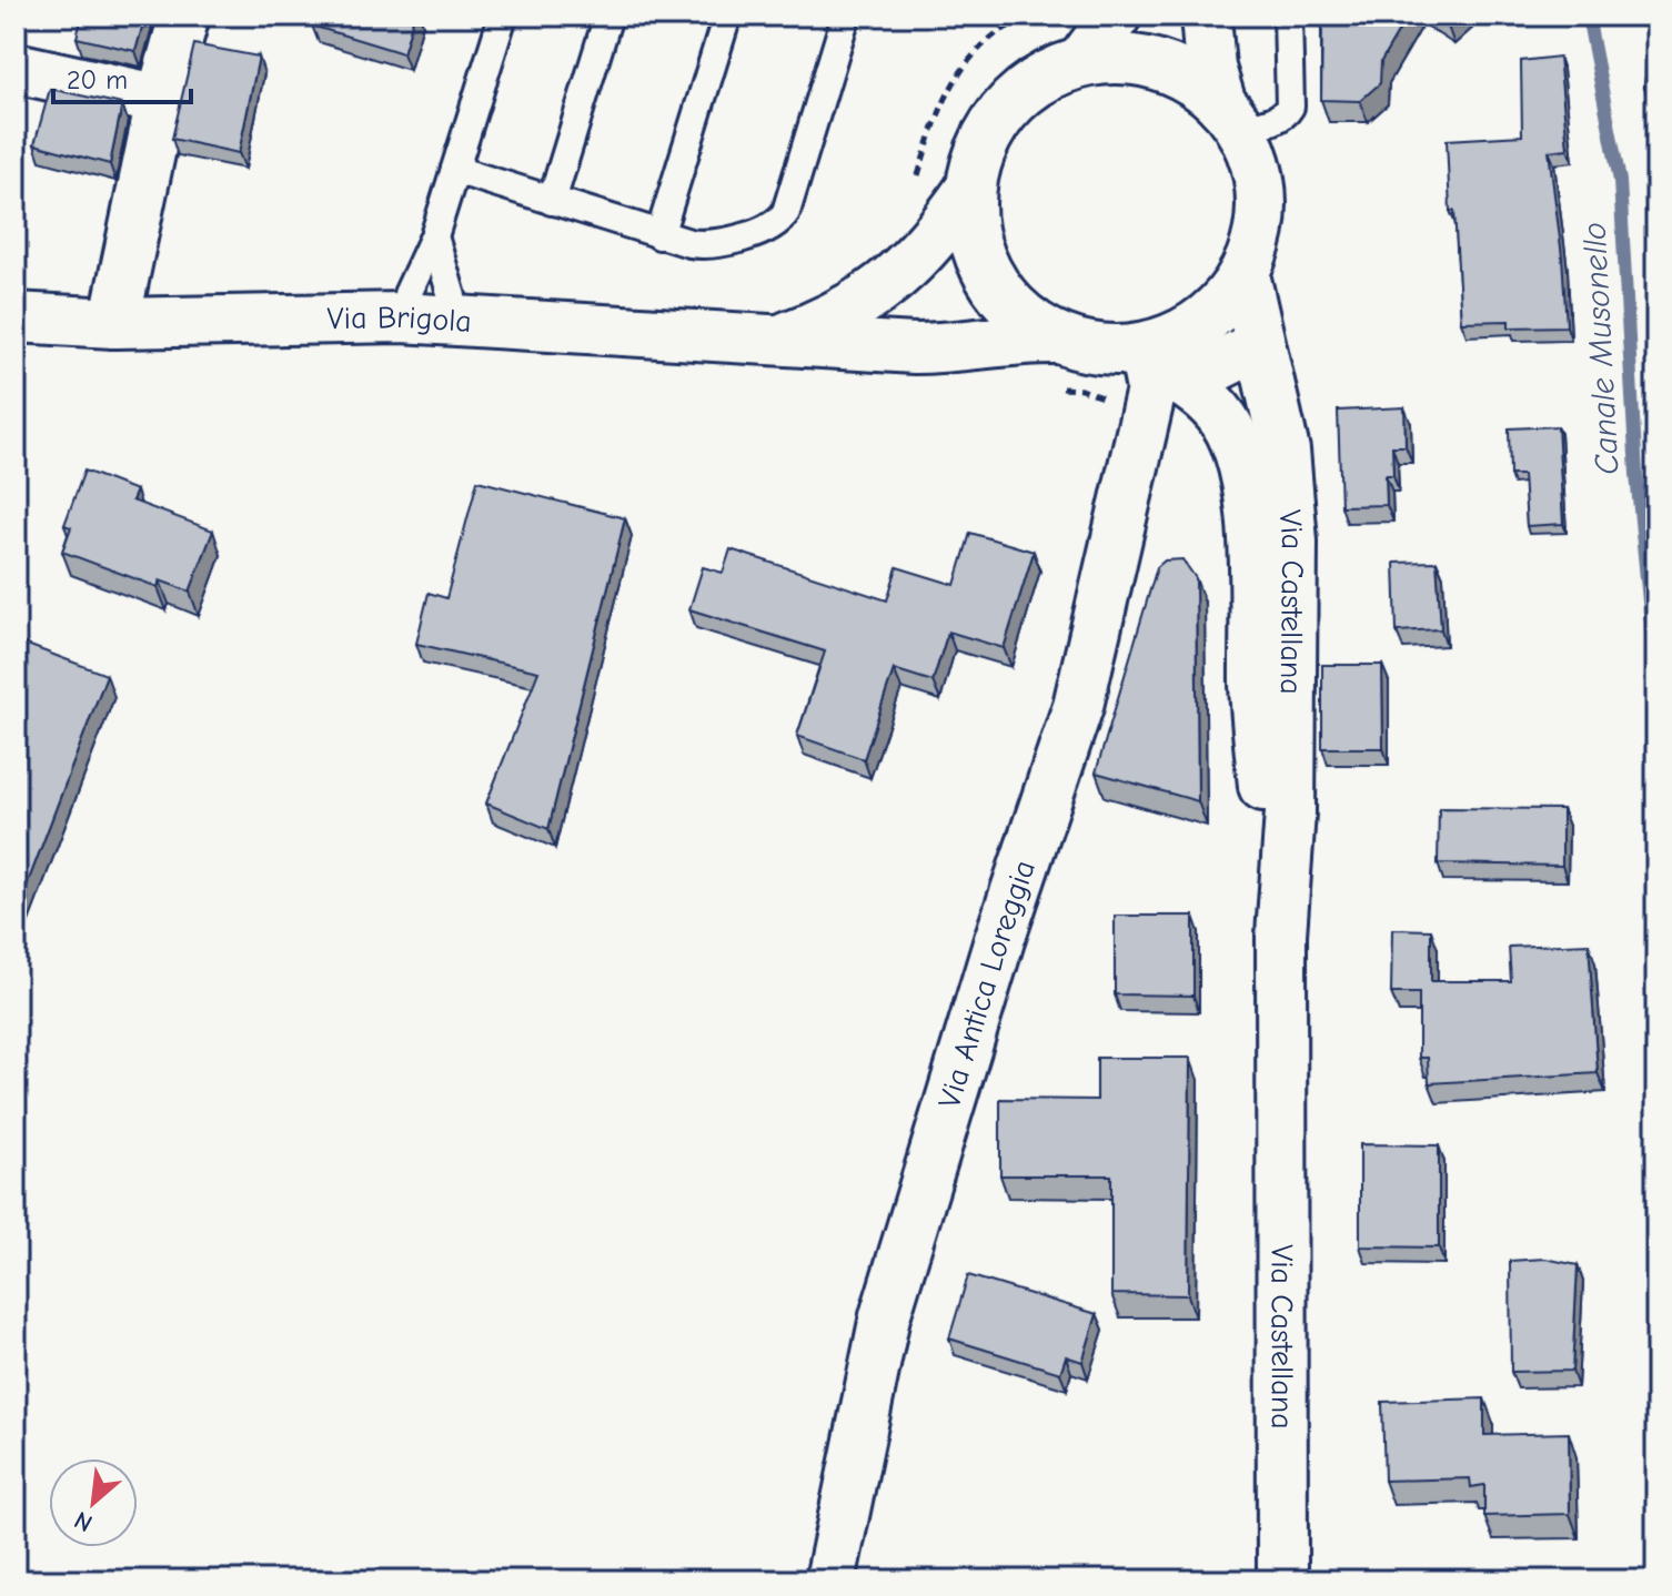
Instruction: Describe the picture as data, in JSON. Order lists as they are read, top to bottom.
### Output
{
  "streets": {
    "street": ["Via Brigola", "Via Castellana", "Via Antica Loreggia"]
  },
  "crossings": [
    ["Via Brigola", "Via Castellana"],
    ["Via Brigola", "Via Antica Loreggia"],
    ["Via Castellana", "Via Antica Loreggia"]
  ],
  "water": ["Canale Musonello"],
  "scale_bar": "20 m",
  "north": "bottom left"
}
